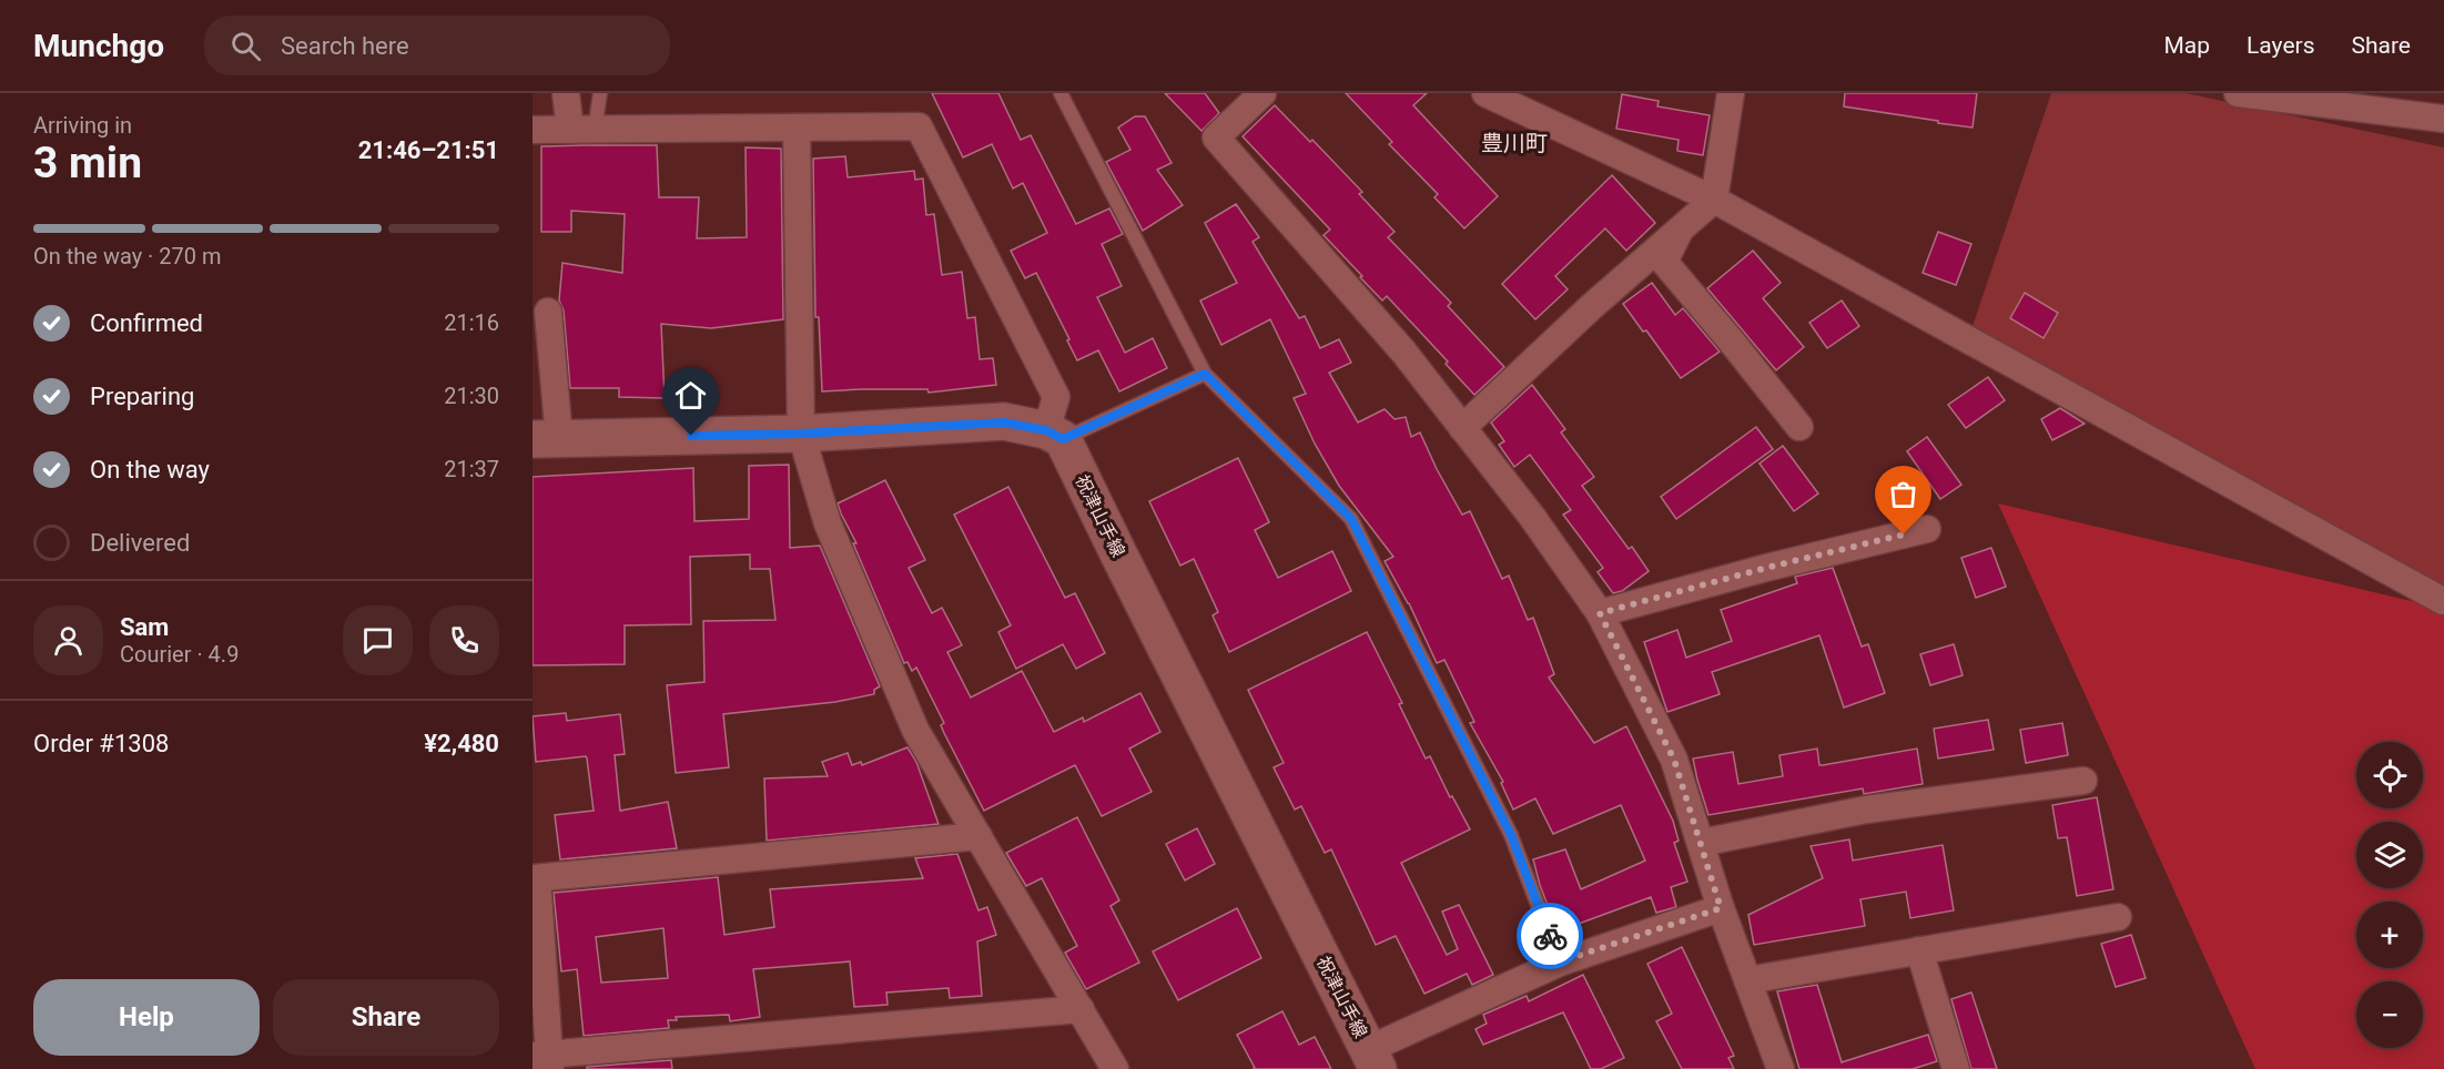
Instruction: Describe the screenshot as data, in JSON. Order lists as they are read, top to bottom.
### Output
{
  "streets": {
    "street": ["祝津山手線"]
  },
  "districts": ["豊川町"],
  "page": {
    "header": "Munchgo",
    "search": "Search here",
    "nav": ["Map", "Layers", "Share"],
    "heading": ["3 min", "Arriving in", "21:46–21:51"],
    "panel": [
      "Sam",
      "Courier · 4.9",
      "Order #1308",
      "¥2,480"
    ],
    "bar": "On the way · 270 m",
    "list": [
      ["Confirmed", "21:16"],
      ["Preparing", "21:30"],
      ["On the way", "21:37"],
      "Delivered"
    ],
    "map_buttons": ["+", "−"],
    "buttons": ["Help", "Share"]
  }
}
